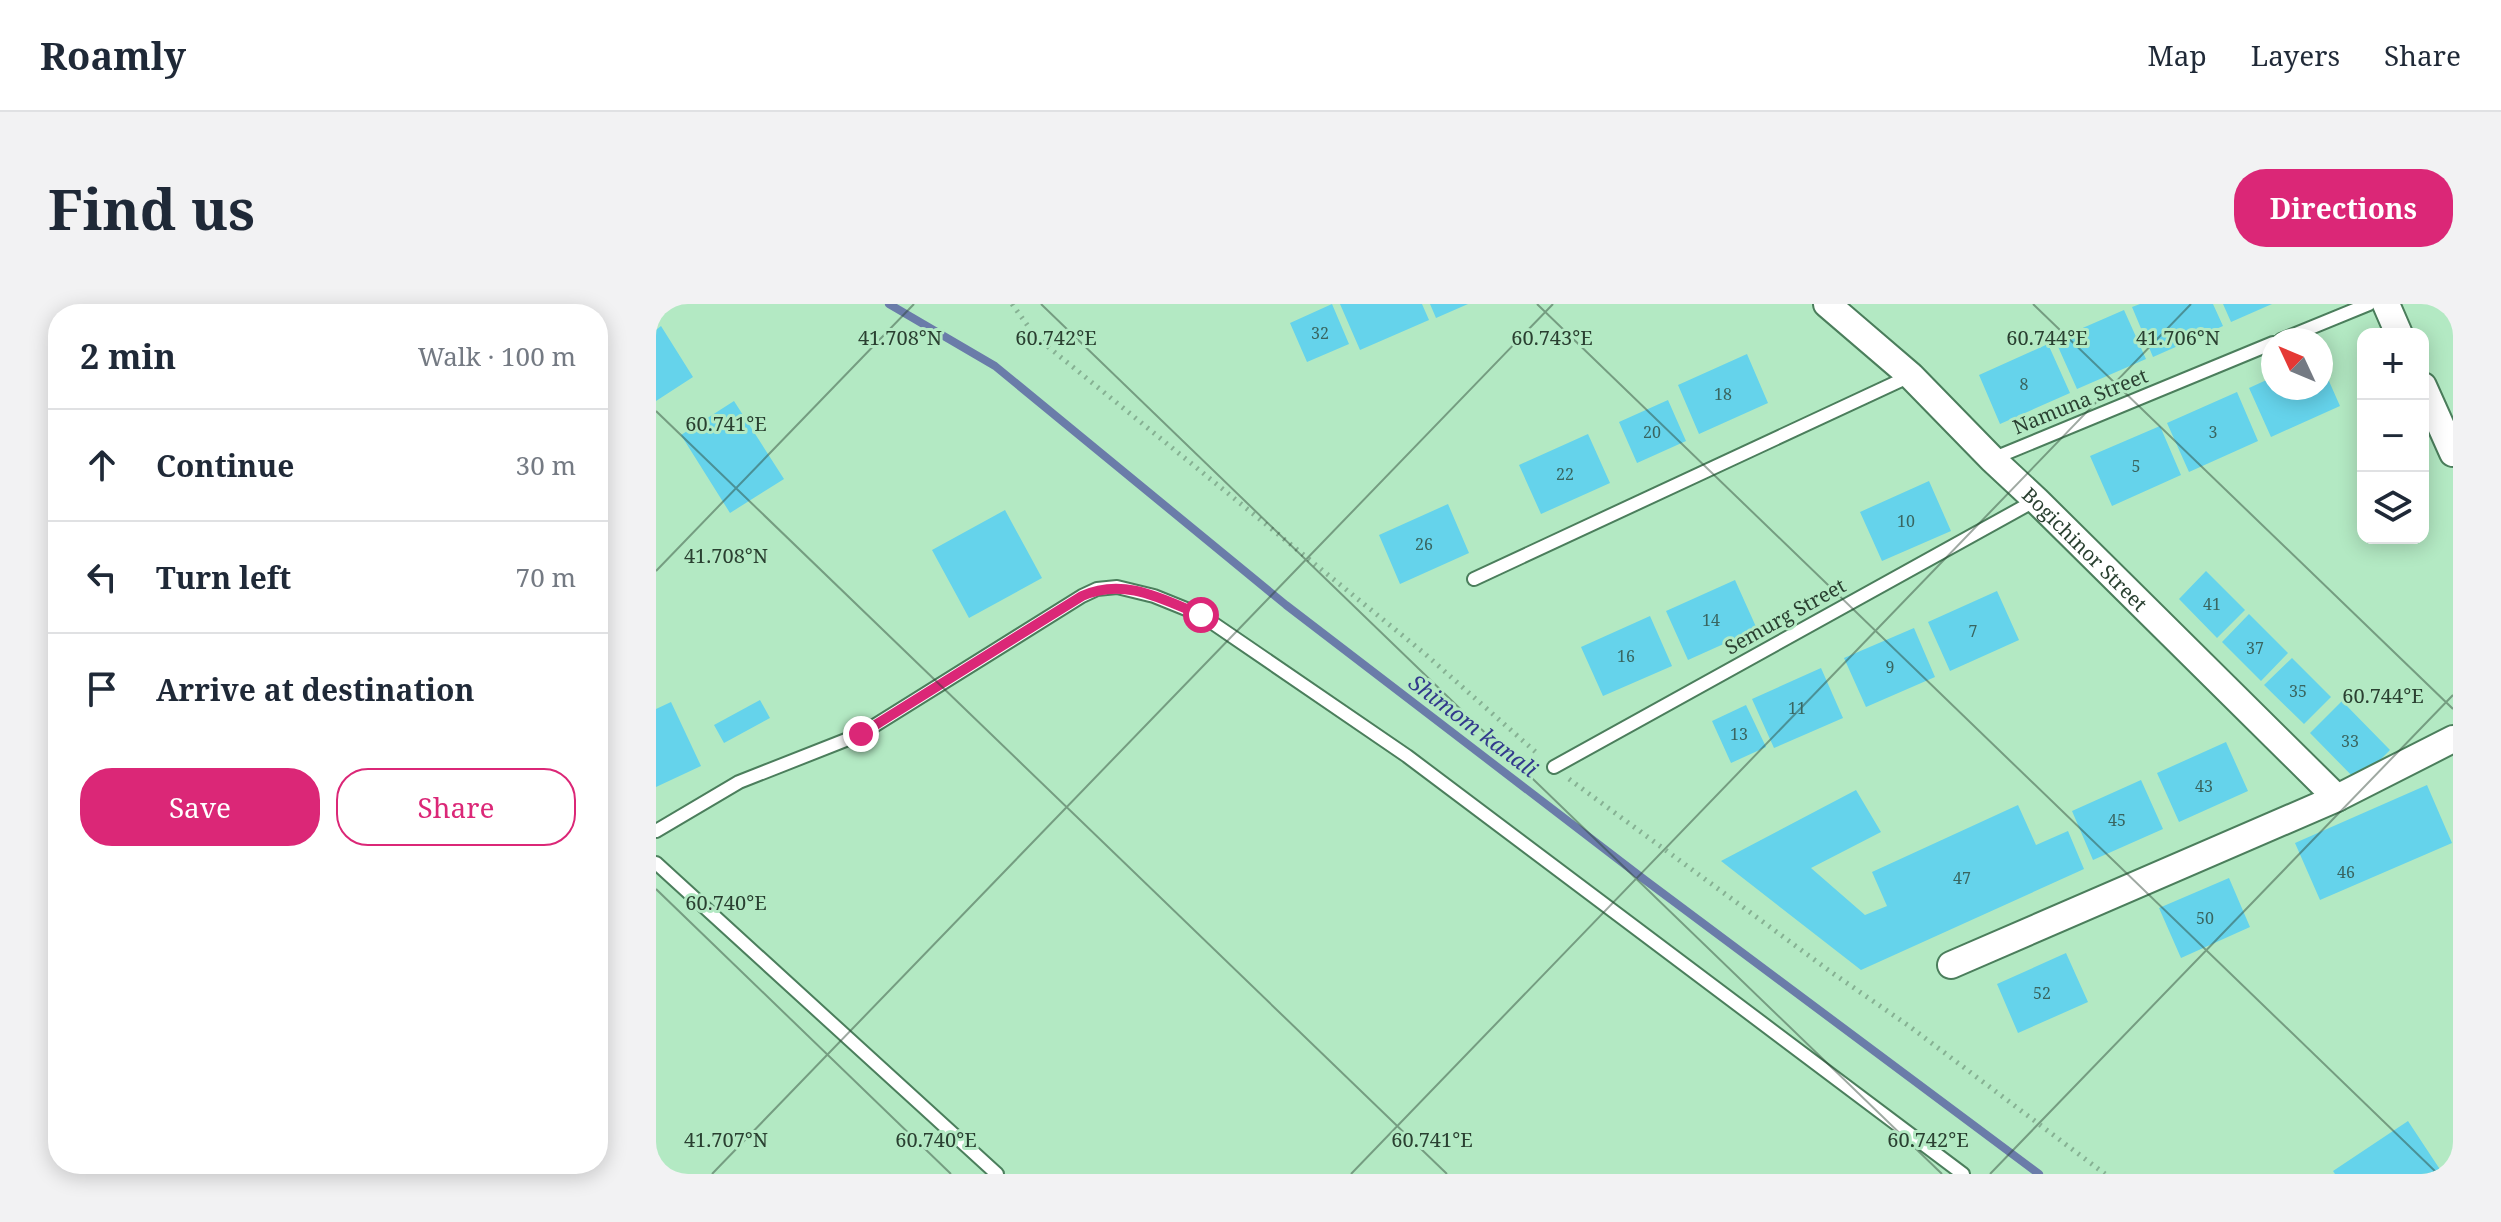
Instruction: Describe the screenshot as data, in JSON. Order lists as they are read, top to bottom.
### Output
{
  "streets": {
    "street": ["Bogichinor Street"],
    "lane": ["Namuna Street", "Semurg Street"]
  },
  "crossings": [
    ["Namuna Street", "Bogichinor Street"],
    ["Bogichinor Street", "Semurg Street"]
  ],
  "water": ["Shimom kanali"],
  "house_numbers": [
    "32",
    "8",
    "18",
    "20",
    "3",
    "5",
    "22",
    "10",
    "26",
    "41",
    "14",
    "7",
    "37",
    "16",
    "9",
    "35",
    "11",
    "13",
    "33",
    "43",
    "45",
    "46",
    "47",
    "50",
    "52"
  ],
  "north": "top left",
  "page": {
    "header": "Roamly",
    "nav": ["Map", "Layers", "Share"],
    "buttons": [
      "Directions",
      ["Save", "Share"]
    ],
    "title": "Find us",
    "heading": ["2 min", "Walk · 100 m"],
    "map_buttons": ["+", "−"],
    "list": [
      ["Continue", "30 m"],
      ["Turn left", "70 m"],
      "Arrive at destination"
    ]
  },
  "coordinates": [
    "60.742°E",
    "60.743°E",
    "60.744°E",
    "41.708°N",
    "41.706°N",
    "60.741°E",
    "60.740°E",
    "41.707°N"
  ]
}
